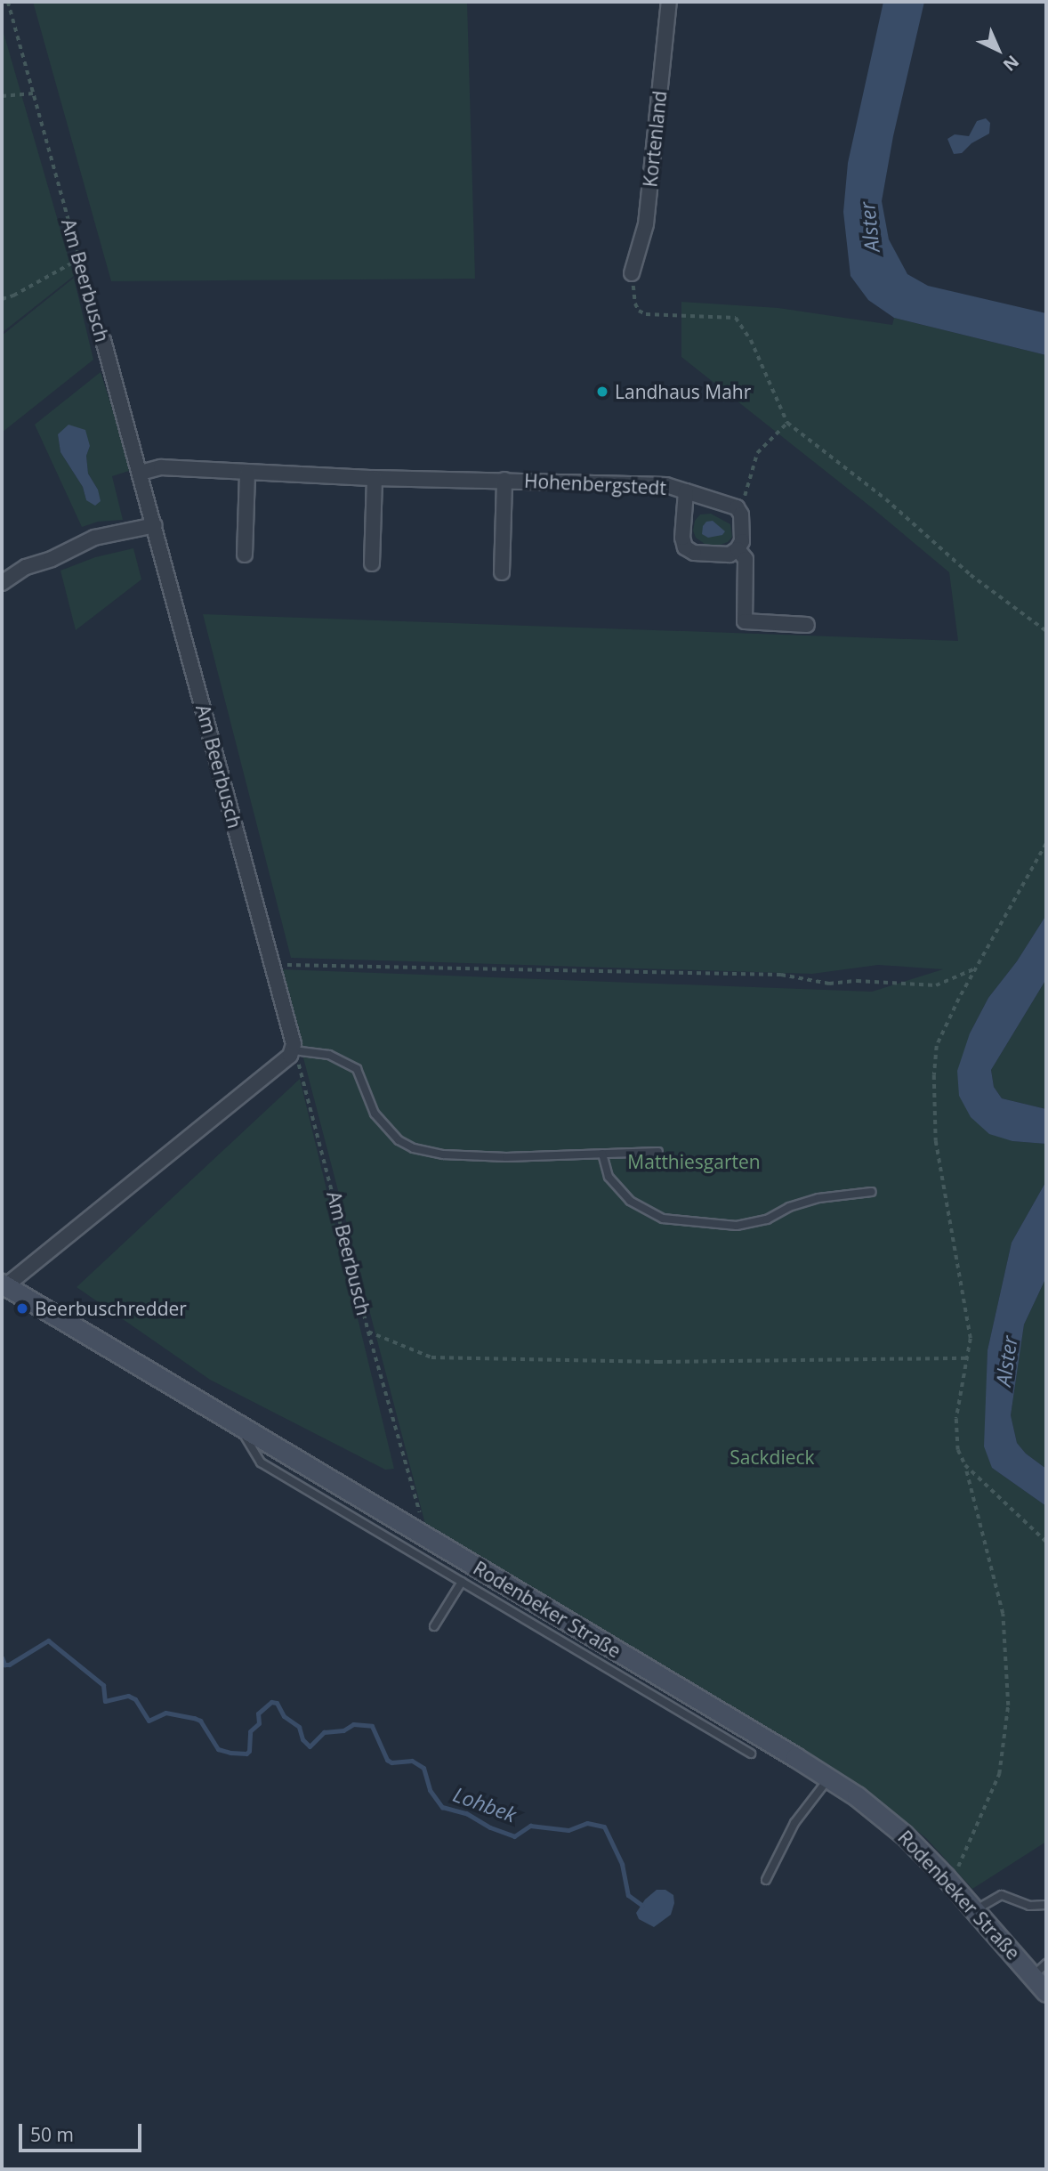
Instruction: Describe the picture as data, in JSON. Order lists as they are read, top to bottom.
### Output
{
  "streets": {
    "street": [
      "Kortenland",
      "Am Beerbusch",
      "Hohenbergstedt",
      "Rodenbeker Straße"
    ]
  },
  "crossings": [
    ["Am Beerbusch", "Hohenbergstedt"],
    ["Am Beerbusch", "Rodenbeker Straße"]
  ],
  "water": ["Alster", "Lohbek"],
  "parks": ["Matthiesgarten", "Sackdieck"],
  "places": ["Landhaus Mahr", "Beerbuschredder"],
  "scale_bar": "50 m",
  "north": "bottom right"
}
